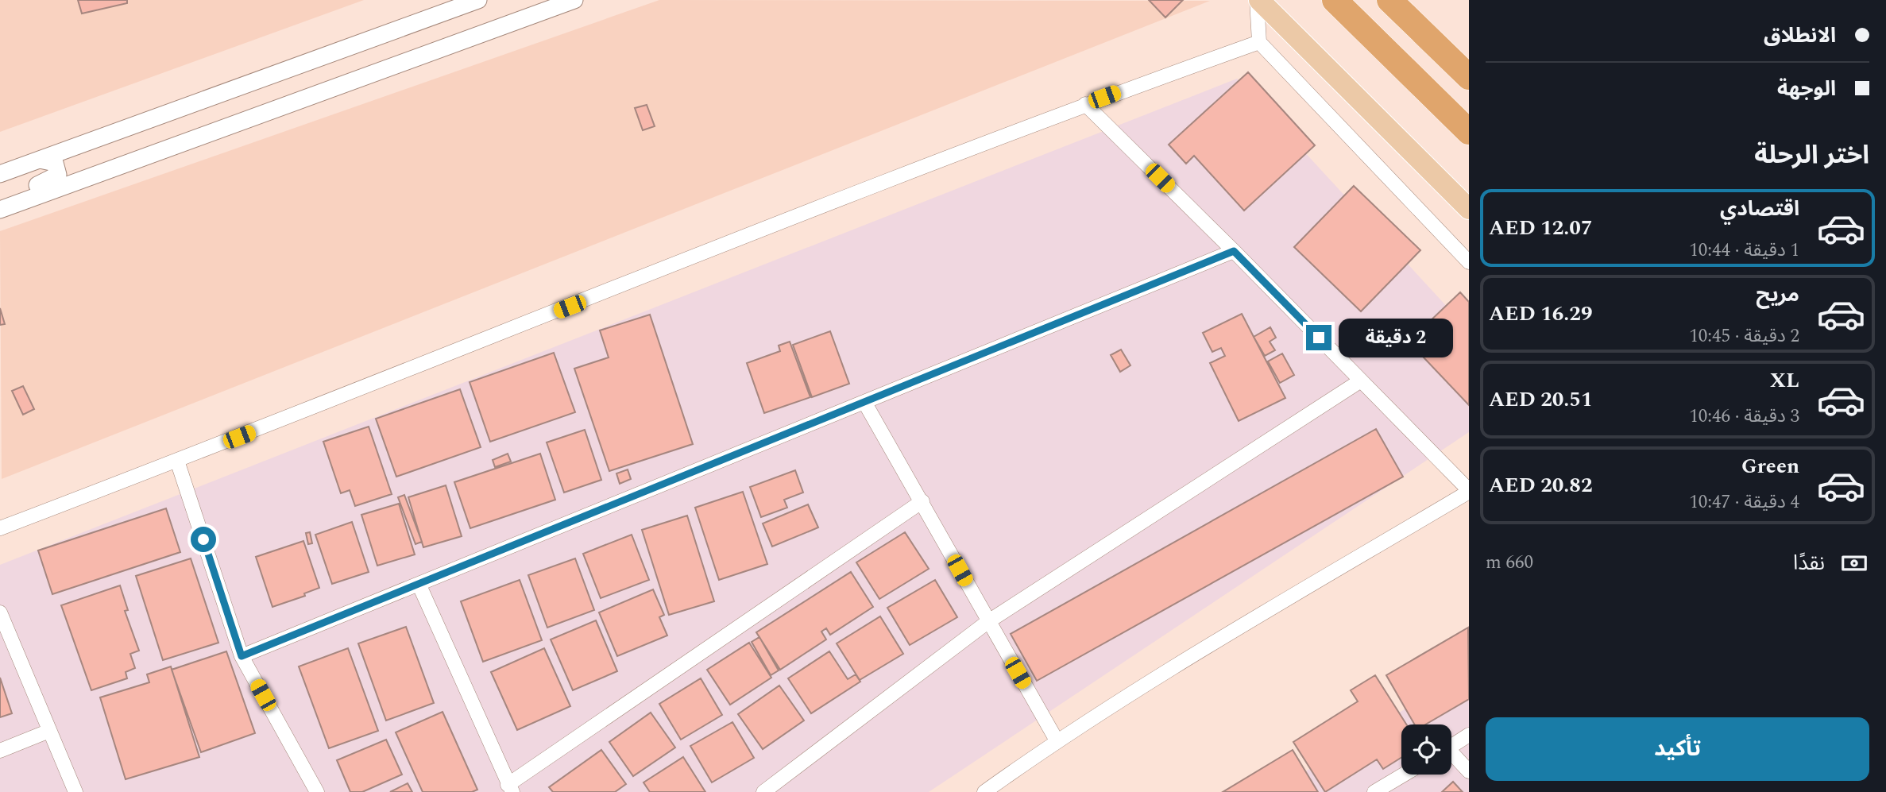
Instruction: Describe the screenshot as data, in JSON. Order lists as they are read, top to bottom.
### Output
{
  "page": {
    "banner": ["الانطلاق", "الوجهة"],
    "heading": "اختر الرحلة",
    "list": [
      {
        "name": "اقتصادي",
        "note": "1 دقيقة · 10:44",
        "value": "AED 12.07"
      },
      {
        "name": "مريح",
        "note": "2 دقيقة · 10:45",
        "value": "AED 16.29"
      },
      {
        "name": "XL",
        "note": "3 دقيقة · 10:46",
        "value": "AED 20.51"
      },
      {
        "name": "Green",
        "note": "4 دقيقة · 10:47",
        "value": "AED 20.82"
      }
    ],
    "bubble": "2 دقيقة",
    "pay": ["نقدًا", "660 m"],
    "buttons": "تأكيد"
  }
}
